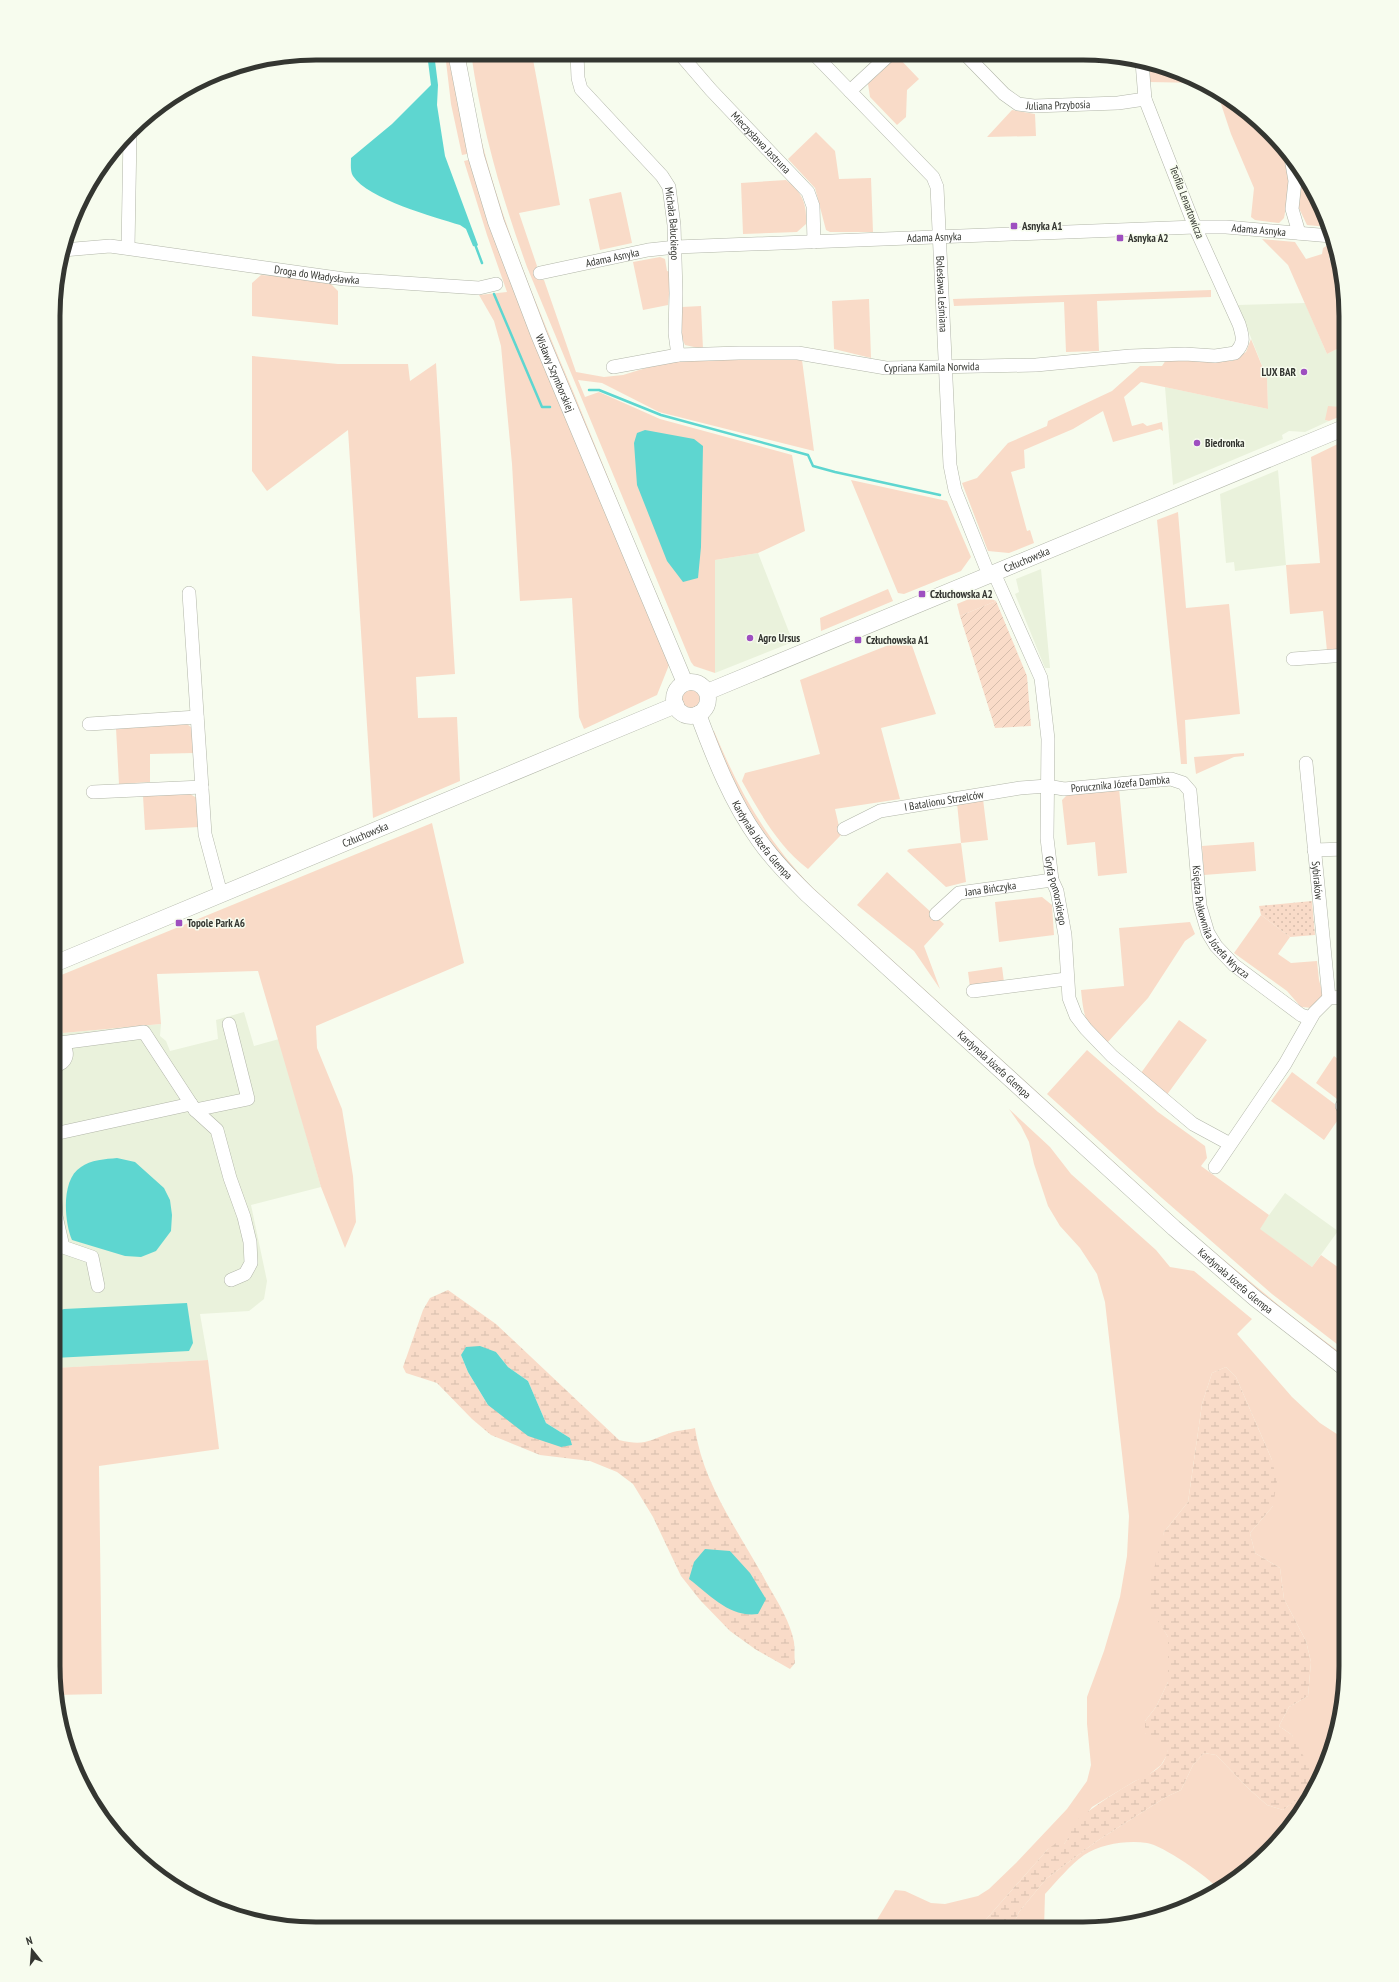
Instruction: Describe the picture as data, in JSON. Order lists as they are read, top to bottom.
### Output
{
  "streets": {
    "main road": ["Wisławy Szymborskiej", "Człuchowska", "Kardynała Józefa Glempa"],
    "street": [
      "Juliana Przybosia",
      "Mieczysława Jastruna",
      "Teofila Lenartowicza",
      "Michała Bałuckiego",
      "Adama Asnyka",
      "Droga do Władysławka",
      "Bolesława Leśmiana",
      "Cypriana Kamila Norwida",
      "Porucznika Józefa Dambka",
      "I Batalionu Strzelców",
      "Sybiraków",
      "Jana Bińczyka",
      "Gryfa Pomorskiego",
      "Księdza Pułkownika Józefa Wrycza"
    ]
  },
  "crossings": [
    ["Juliana Przybosia", "Teofila Lenartowicza"],
    ["Mieczysława Jastruna", "Adama Asnyka"],
    ["Teofila Lenartowicza", "Adama Asnyka"],
    ["Teofila Lenartowicza", "Cypriana Kamila Norwida"],
    ["Michała Bałuckiego", "Adama Asnyka"],
    ["Michała Bałuckiego", "Cypriana Kamila Norwida"],
    ["Adama Asnyka", "Bolesława Leśmiana"],
    ["Bolesława Leśmiana", "Cypriana Kamila Norwida"],
    ["Bolesława Leśmiana", "Człuchowska"],
    ["Bolesława Leśmiana", "Gryfa Pomorskiego"],
    ["Wisławy Szymborskiej", "Człuchowska"],
    ["Wisławy Szymborskiej", "Kardynała Józefa Glempa"],
    ["Człuchowska", "Kardynała Józefa Glempa"],
    ["Człuchowska", "Gryfa Pomorskiego"],
    ["Porucznika Józefa Dambka", "I Batalionu Strzelców"],
    ["Porucznika Józefa Dambka", "Gryfa Pomorskiego"],
    ["Porucznika Józefa Dambka", "Księdza Pułkownika Józefa Wrycza"],
    ["I Batalionu Strzelców", "Gryfa Pomorskiego"],
    ["Jana Bińczyka", "Gryfa Pomorskiego"]
  ],
  "places": {
    "transit": [
      "Asnyka A1",
      "Asnyka A2",
      "Człuchowska A2",
      "Człuchowska A1",
      "Topole Park A6"
    ],
    "other": ["LUX BAR", "Biedronka", "Agro Ursus"]
  },
  "north": "top"
}
